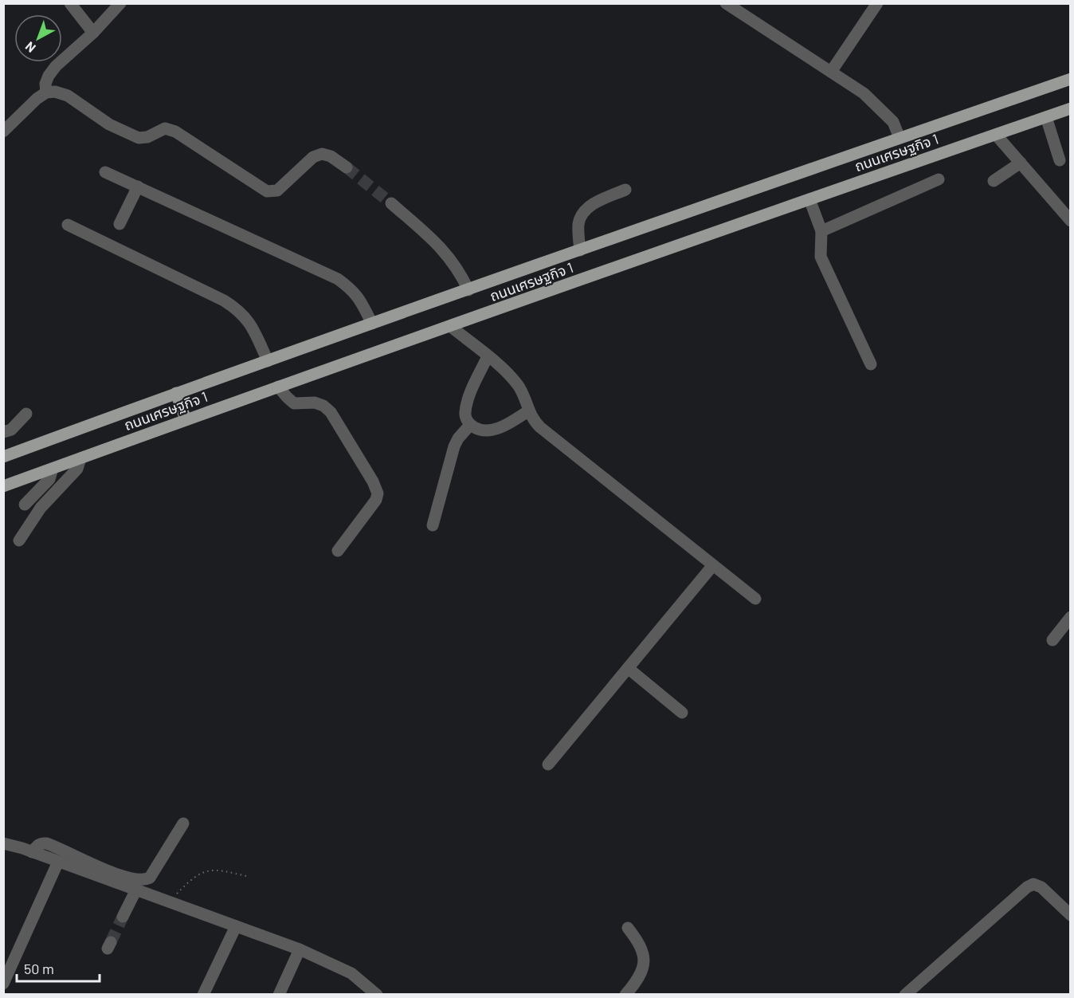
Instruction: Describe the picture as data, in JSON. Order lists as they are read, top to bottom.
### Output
{
  "streets": {
    "main road": ["ถนนเศรษฐกิจ 1"]
  },
  "scale_bar": "50 m",
  "north": "bottom left"
}
